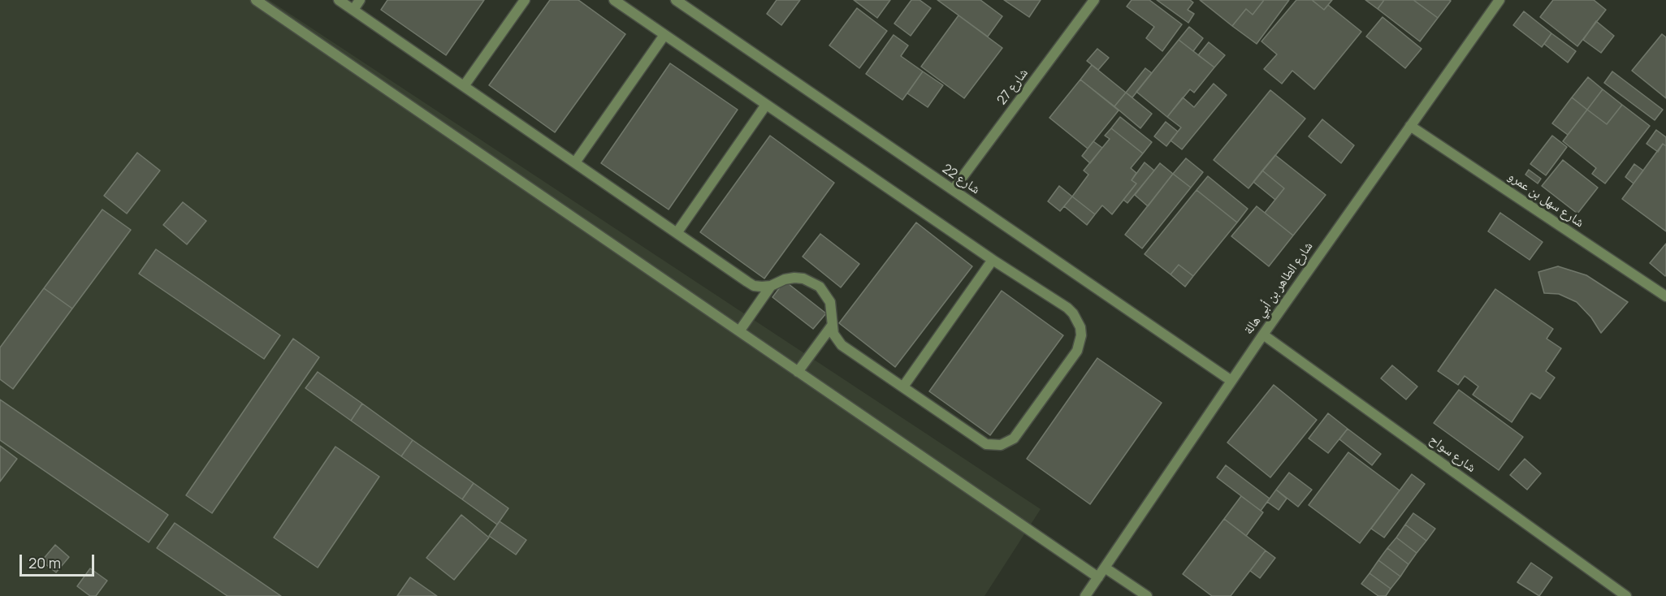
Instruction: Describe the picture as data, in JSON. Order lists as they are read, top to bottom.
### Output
{
  "streets": {
    "street": [
      "شارع 27",
      "شارع 22",
      "شارع سهل بن عمرو",
      "شارع الطاهر بن أبي هالة",
      "شارع سواح"
    ]
  },
  "crossings": [
    ["شارع 27", "شارع 22"],
    ["شارع 22", "شارع الطاهر بن أبي هالة"],
    ["شارع سهل بن عمرو", "شارع الطاهر بن أبي هالة"],
    ["شارع الطاهر بن أبي هالة", "شارع سواح"]
  ],
  "scale_bar": "20 m"
}
